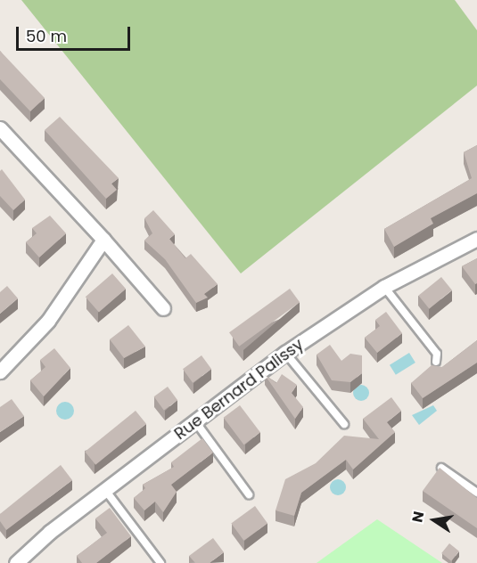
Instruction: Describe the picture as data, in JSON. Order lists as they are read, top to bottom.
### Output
{
  "streets": {
    "street": ["Rue Bernard Palissy"]
  },
  "scale_bar": "50 m",
  "north": "left"
}
